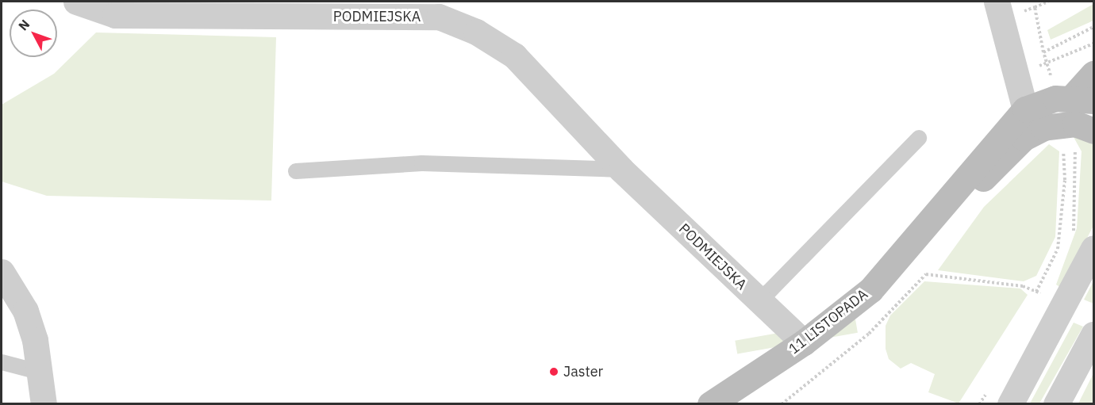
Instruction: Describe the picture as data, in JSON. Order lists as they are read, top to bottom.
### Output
{
  "streets": {
    "main road": ["11 LISTOPADA"],
    "street": ["PODMIEJSKA"]
  },
  "crossings": [
    ["PODMIEJSKA", "11 LISTOPADA"]
  ],
  "places": ["Jaster"],
  "north": "top left"
}
